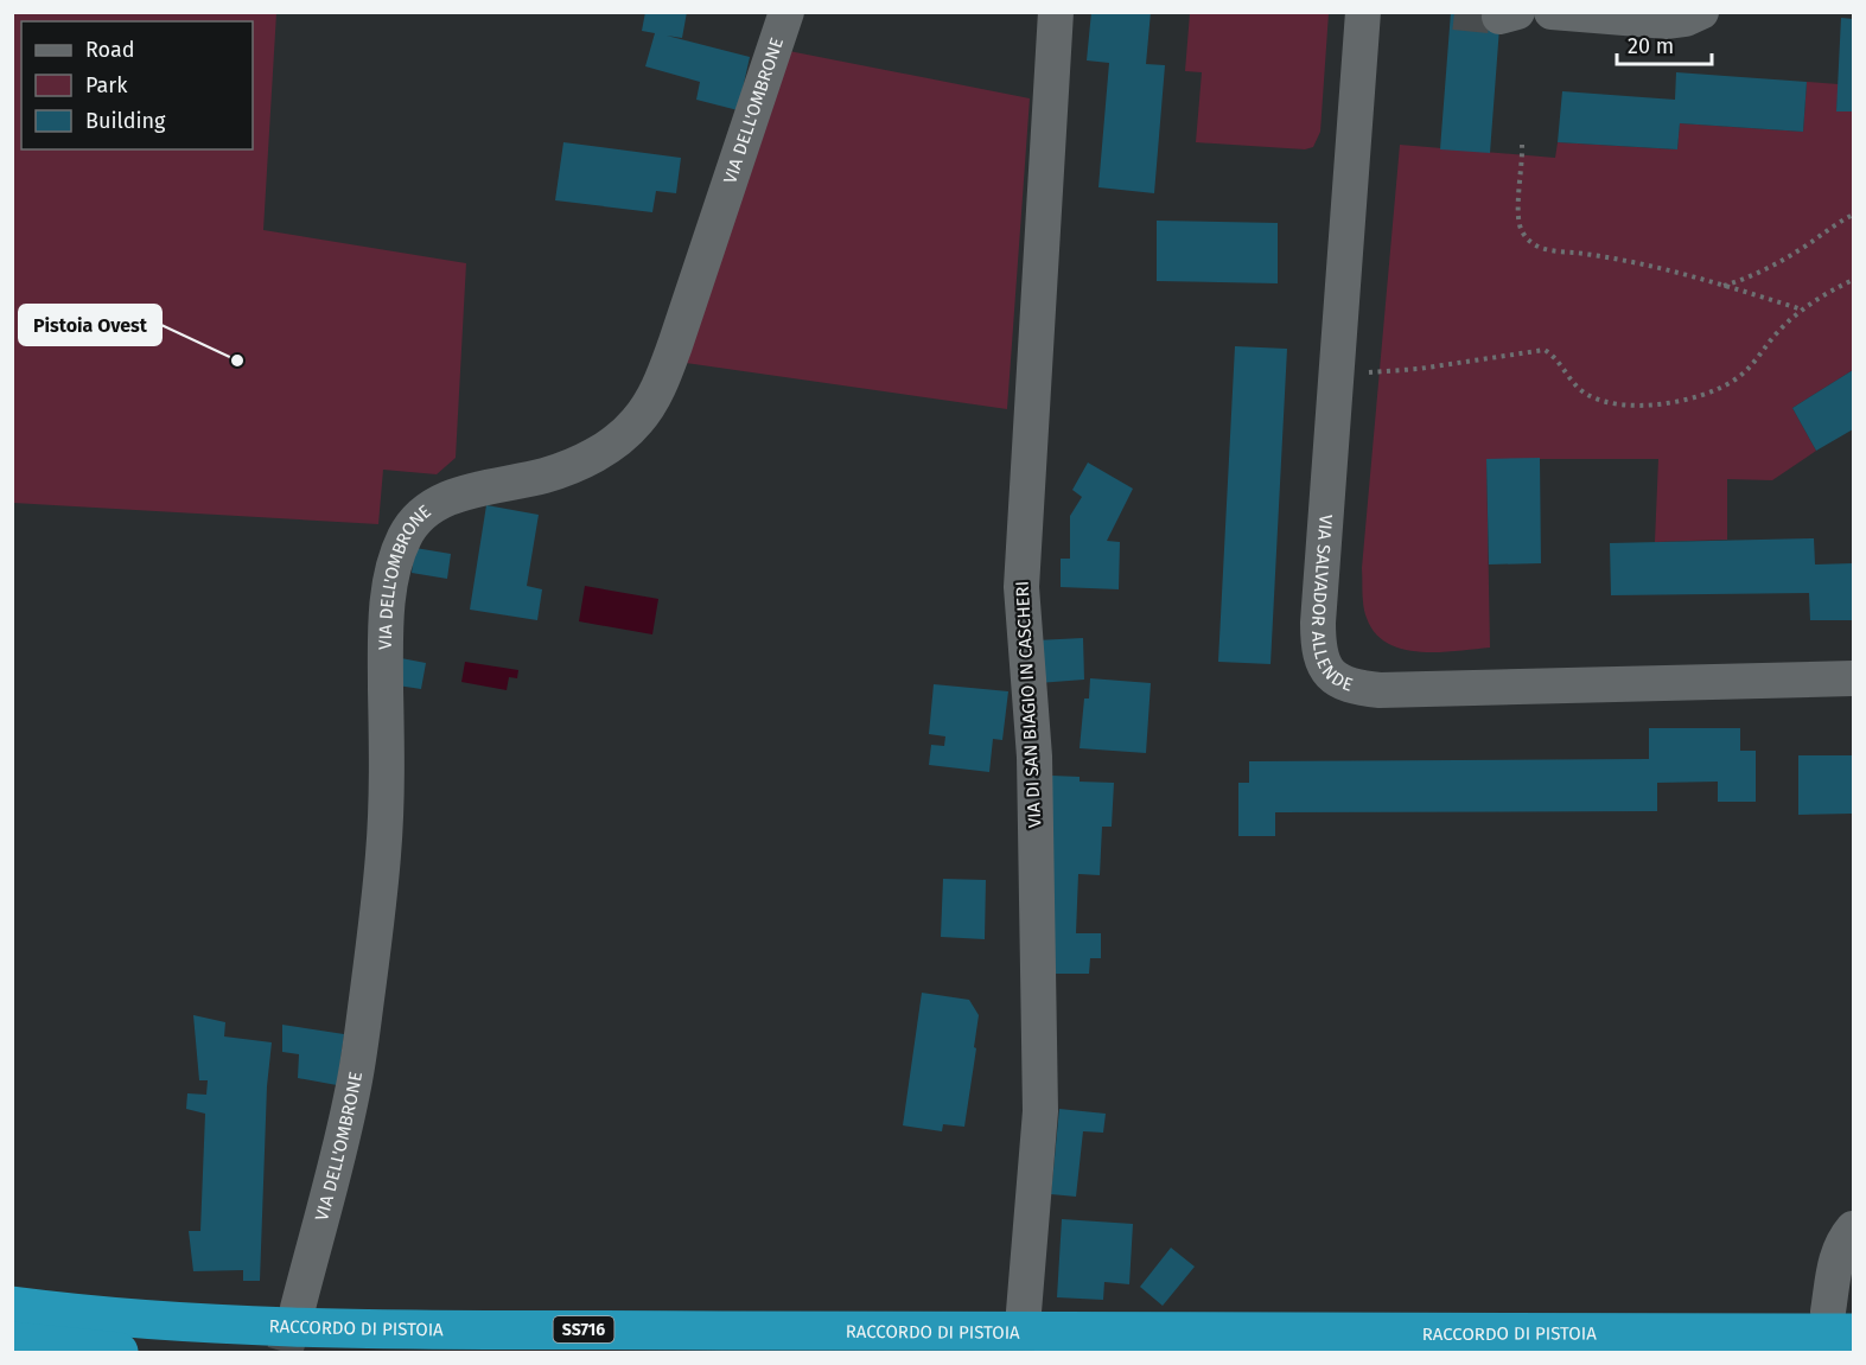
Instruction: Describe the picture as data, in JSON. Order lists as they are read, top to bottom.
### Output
{
  "streets": {
    "highway": ["RACCORDO DI PISTOIA", "SS716"],
    "street": ["VIA DELL'OMBRONE", "VIA SALVADOR ALLENDE", "VIA DI SAN BIAGIO IN CASCHERI"]
  },
  "places": ["Pistoia Ovest"],
  "legend": ["Road", "Park", "Building"],
  "scale_bar": "20 m"
}
